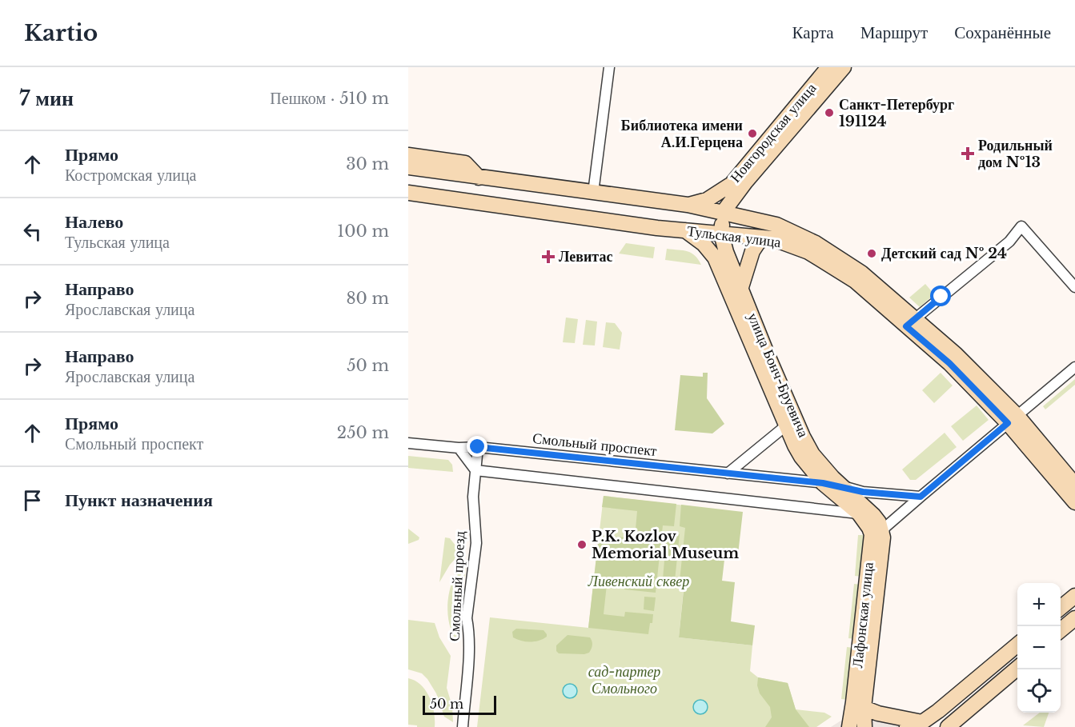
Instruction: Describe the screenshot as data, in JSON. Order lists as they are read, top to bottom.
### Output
{
  "streets": {
    "street": [
      "Новгородская улица",
      "Тульская улица",
      "улица Бонч-Бруевича",
      "Смольный проспект",
      "Смольный проезд",
      "Лафонская улица"
    ]
  },
  "crossings": [
    ["Новгородская улица", "Тульская улица"],
    ["Новгородская улица", "улица Бонч-Бруевича"],
    ["Тульская улица", "улица Бонч-Бруевича"],
    ["улица Бонч-Бруевича", "Смольный проспект"],
    ["улица Бонч-Бруевича", "Лафонская улица"],
    ["Смольный проспект", "Смольный проезд"]
  ],
  "parks": ["Ливенский сквер", "сад-партер Смольного"],
  "places": {
    "other": [
      "Санкт-Петербург 191124",
      "Библиотека имени А.И.Герцена",
      "Детский сад № 24",
      "P.K. Kozlov Memorial Museum"
    ],
    "health": ["Родильный дом №13", "Левитас"]
  },
  "scale_bar": "50 m",
  "page": {
    "header": "Kartio",
    "nav": ["Карта", "Маршрут", "Сохранённые"],
    "heading": ["7 мин", "Пешком · 510 m"],
    "list": [
      ["Прямо", "Костромская улица", "30 m"],
      ["Налево", "Тульская улица", "100 m"],
      ["Направо", "Ярославская улица", "80 m"],
      ["Направо", "Ярославская улица", "50 m"],
      ["Прямо", "Смольный проспект", "250 m"],
      "Пункт назначения"
    ],
    "map_buttons": ["+", "−"],
    "scale": "50 m"
  }
}
